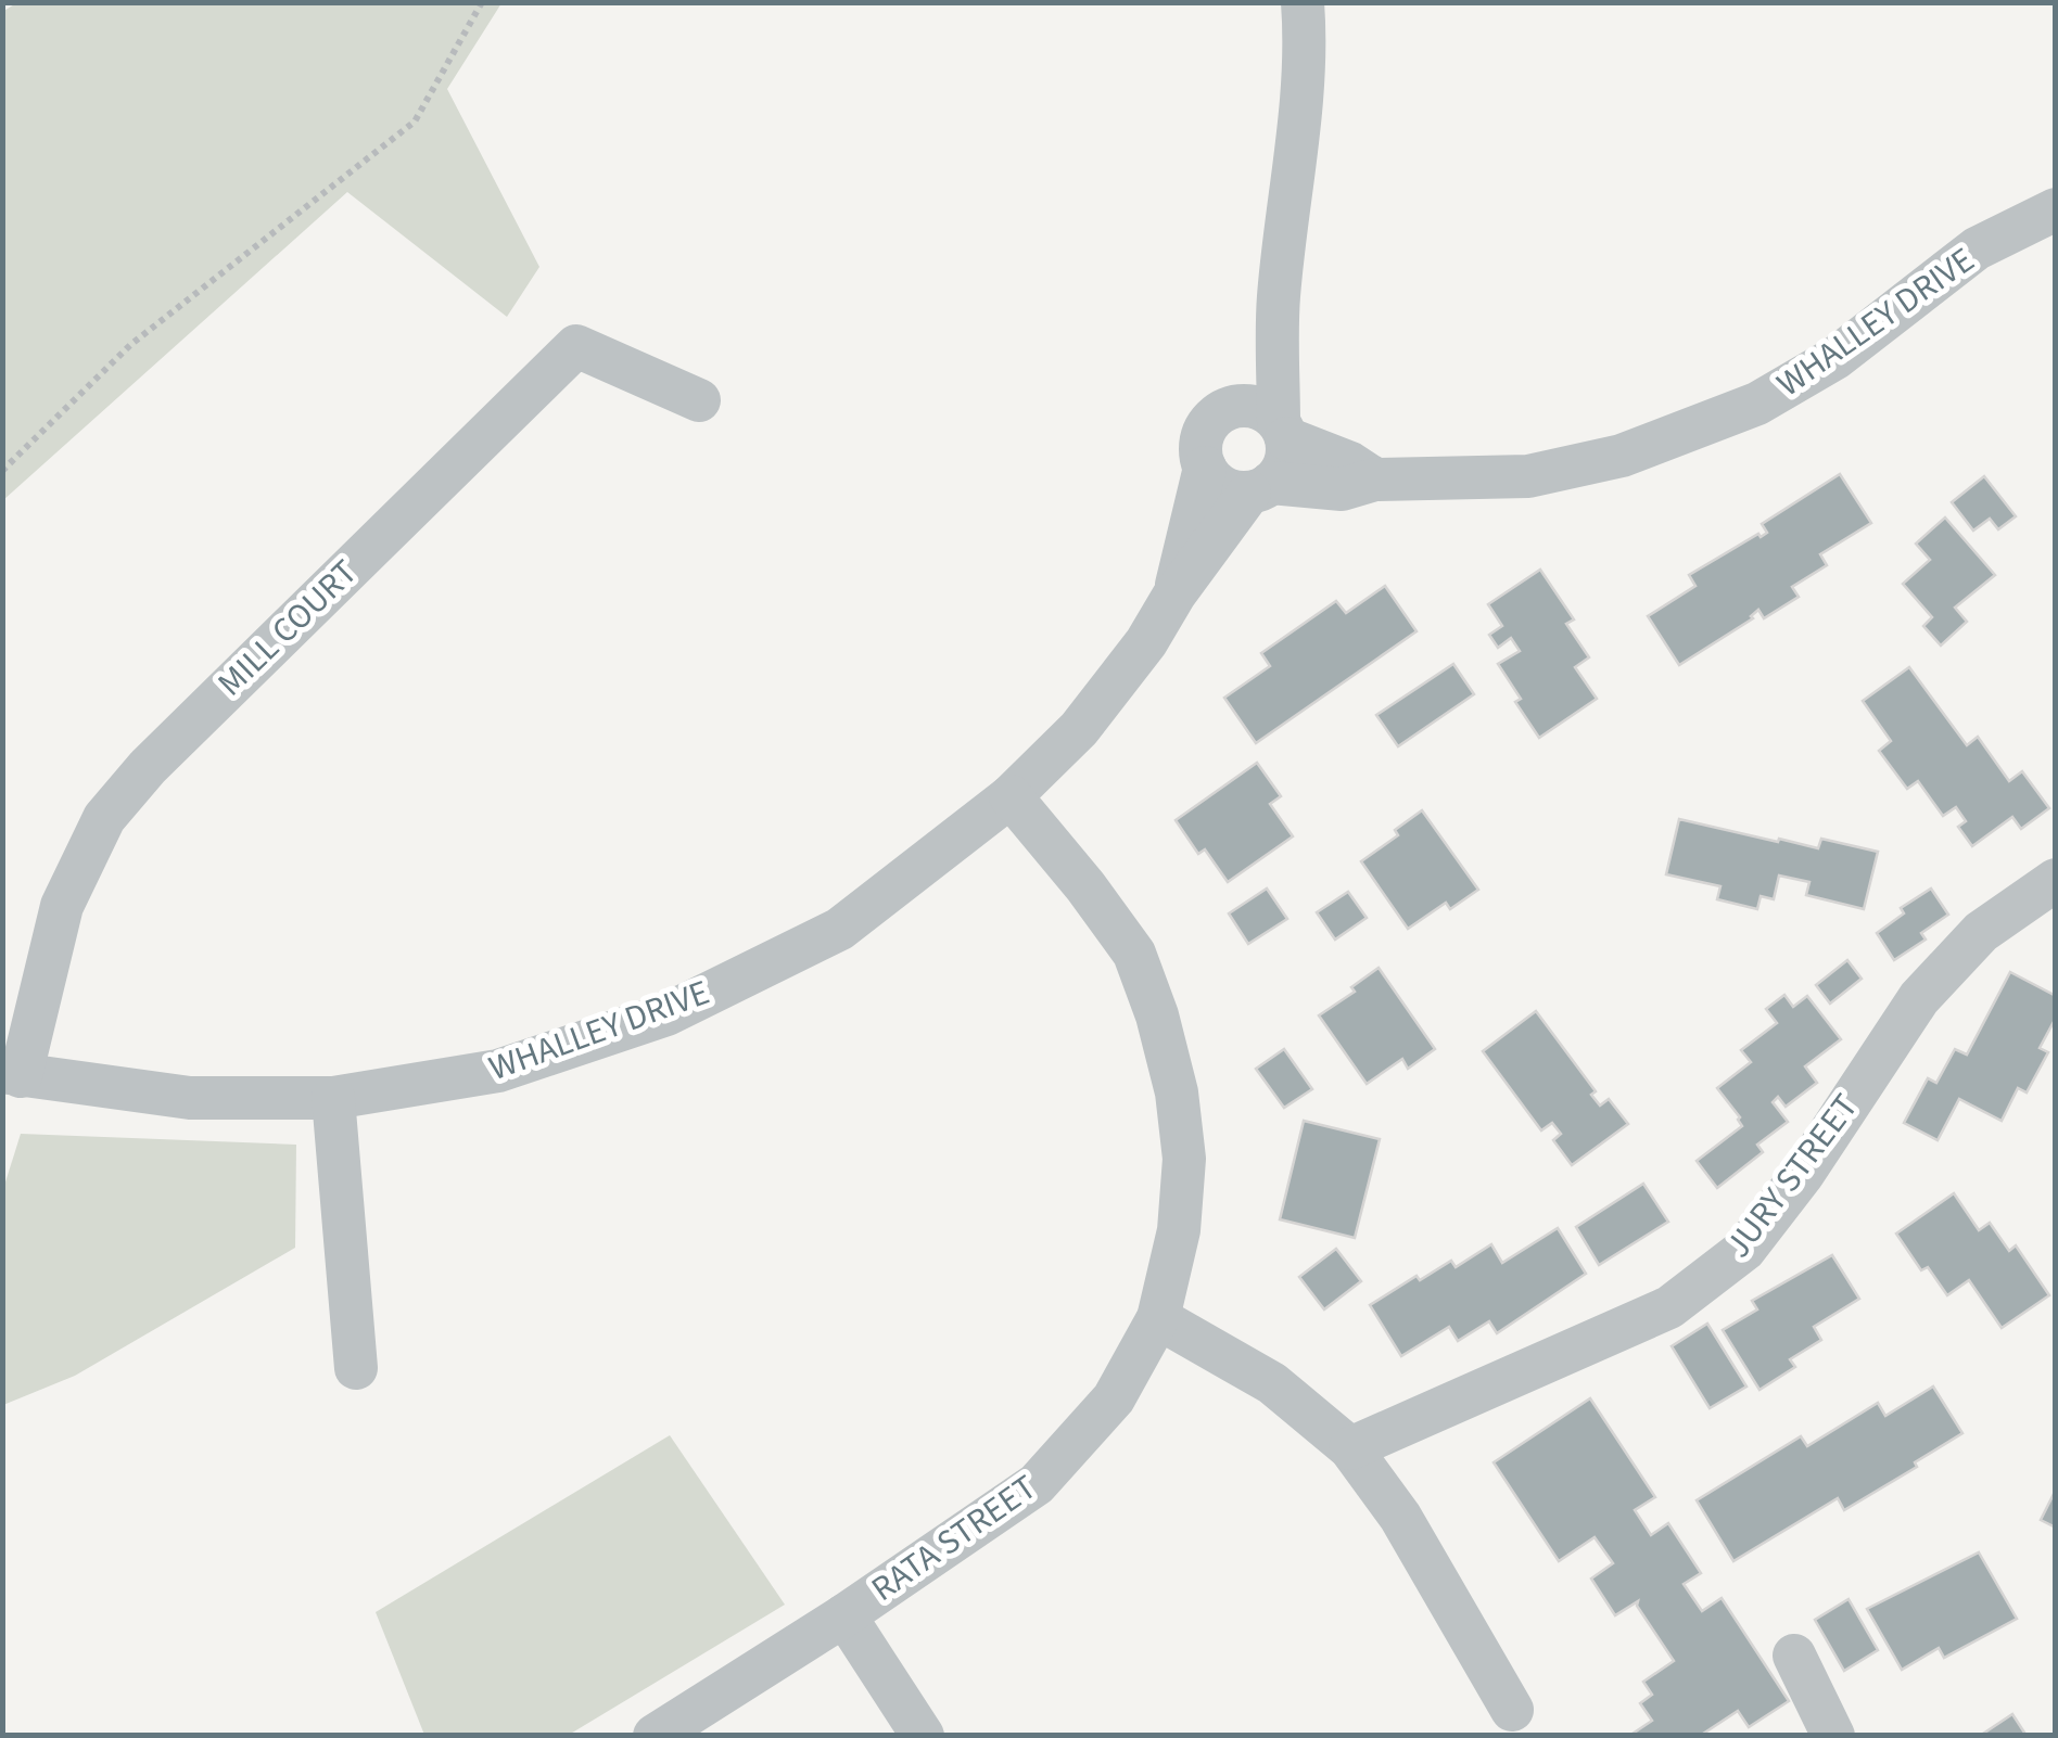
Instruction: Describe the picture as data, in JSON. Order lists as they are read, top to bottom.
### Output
{
  "streets": {
    "street": [
      "WHALLEY DRIVE",
      "MILL COURT",
      "JURY STREET",
      "RATA STREET"
    ]
  },
  "crossings": [
    ["WHALLEY DRIVE", "MILL COURT"],
    ["WHALLEY DRIVE", "RATA STREET"]
  ]
}
